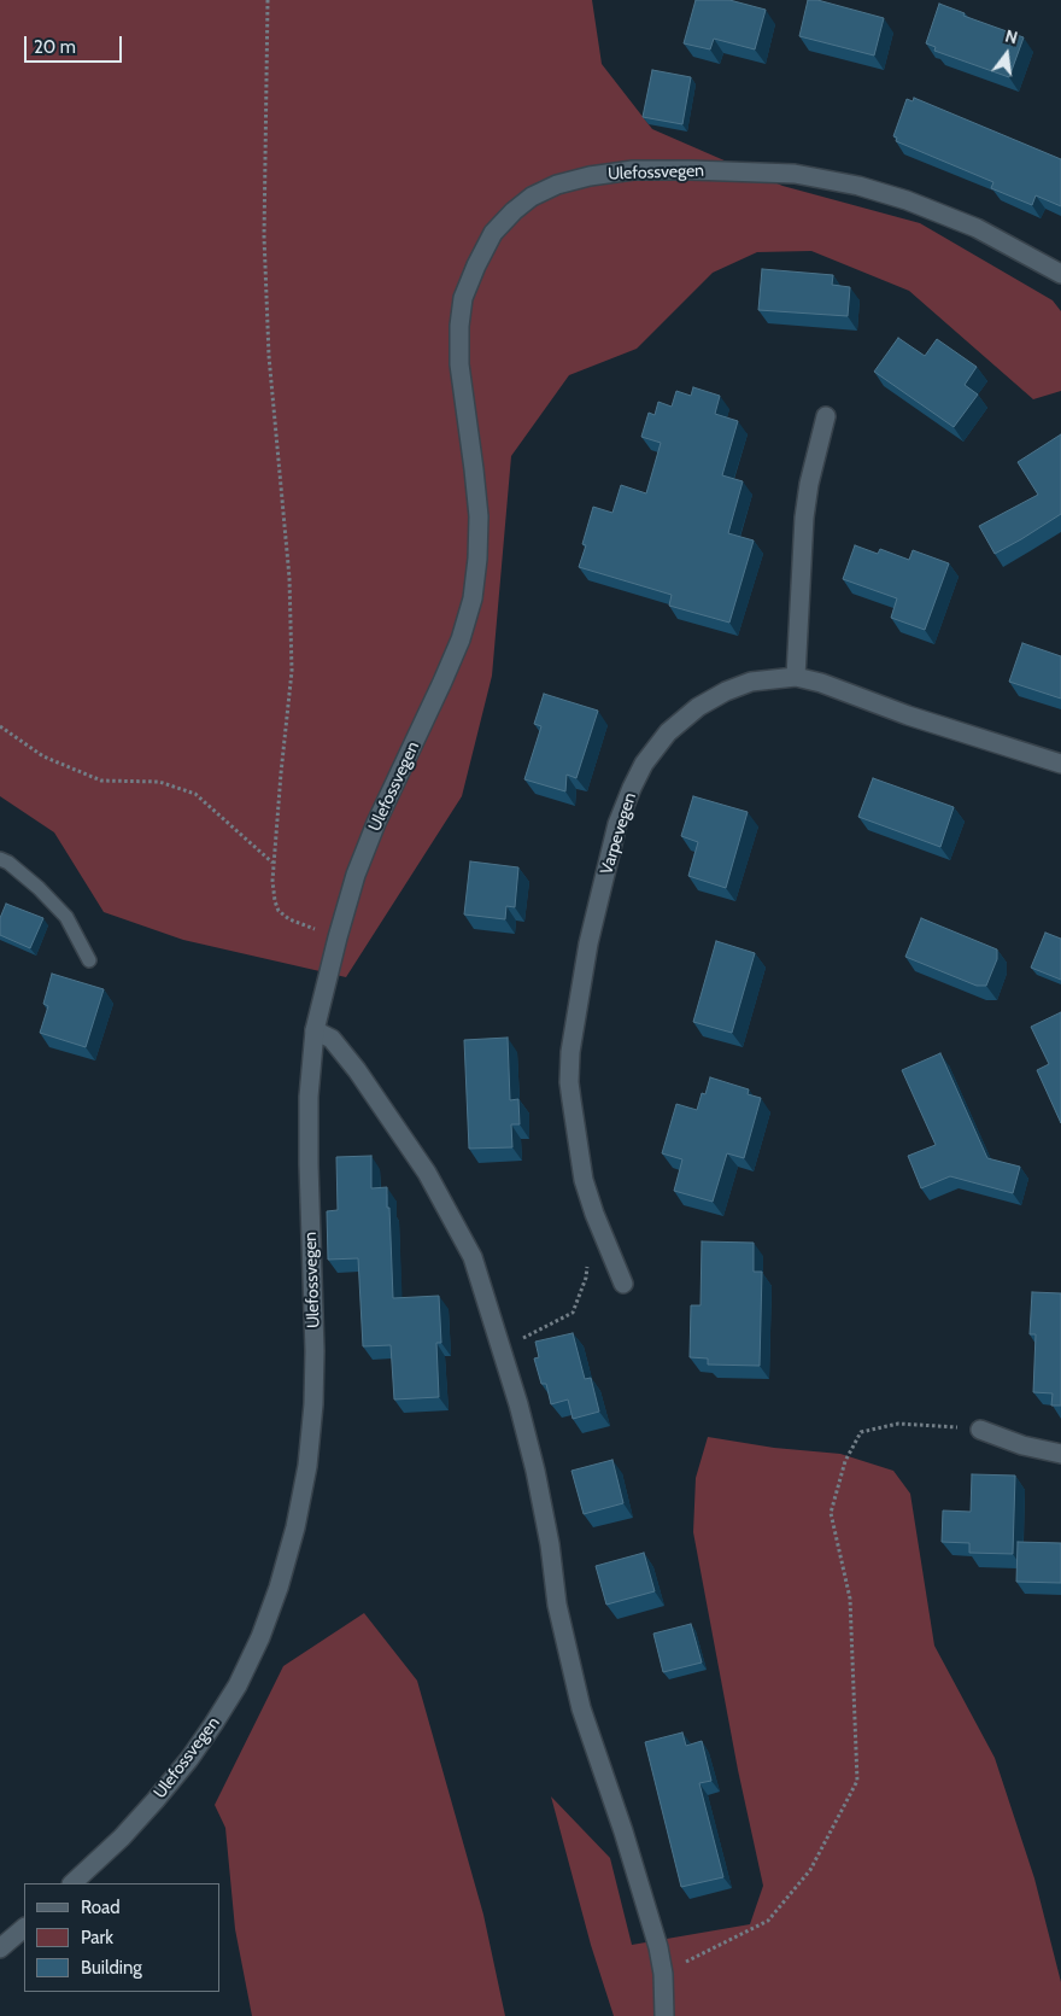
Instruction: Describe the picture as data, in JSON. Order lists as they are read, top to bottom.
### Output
{
  "streets": {
    "street": ["Ulefossvegen", "Varpevegen"]
  },
  "legend": ["Road", "Park", "Building"],
  "scale_bar": "20 m",
  "north": "top"
}
